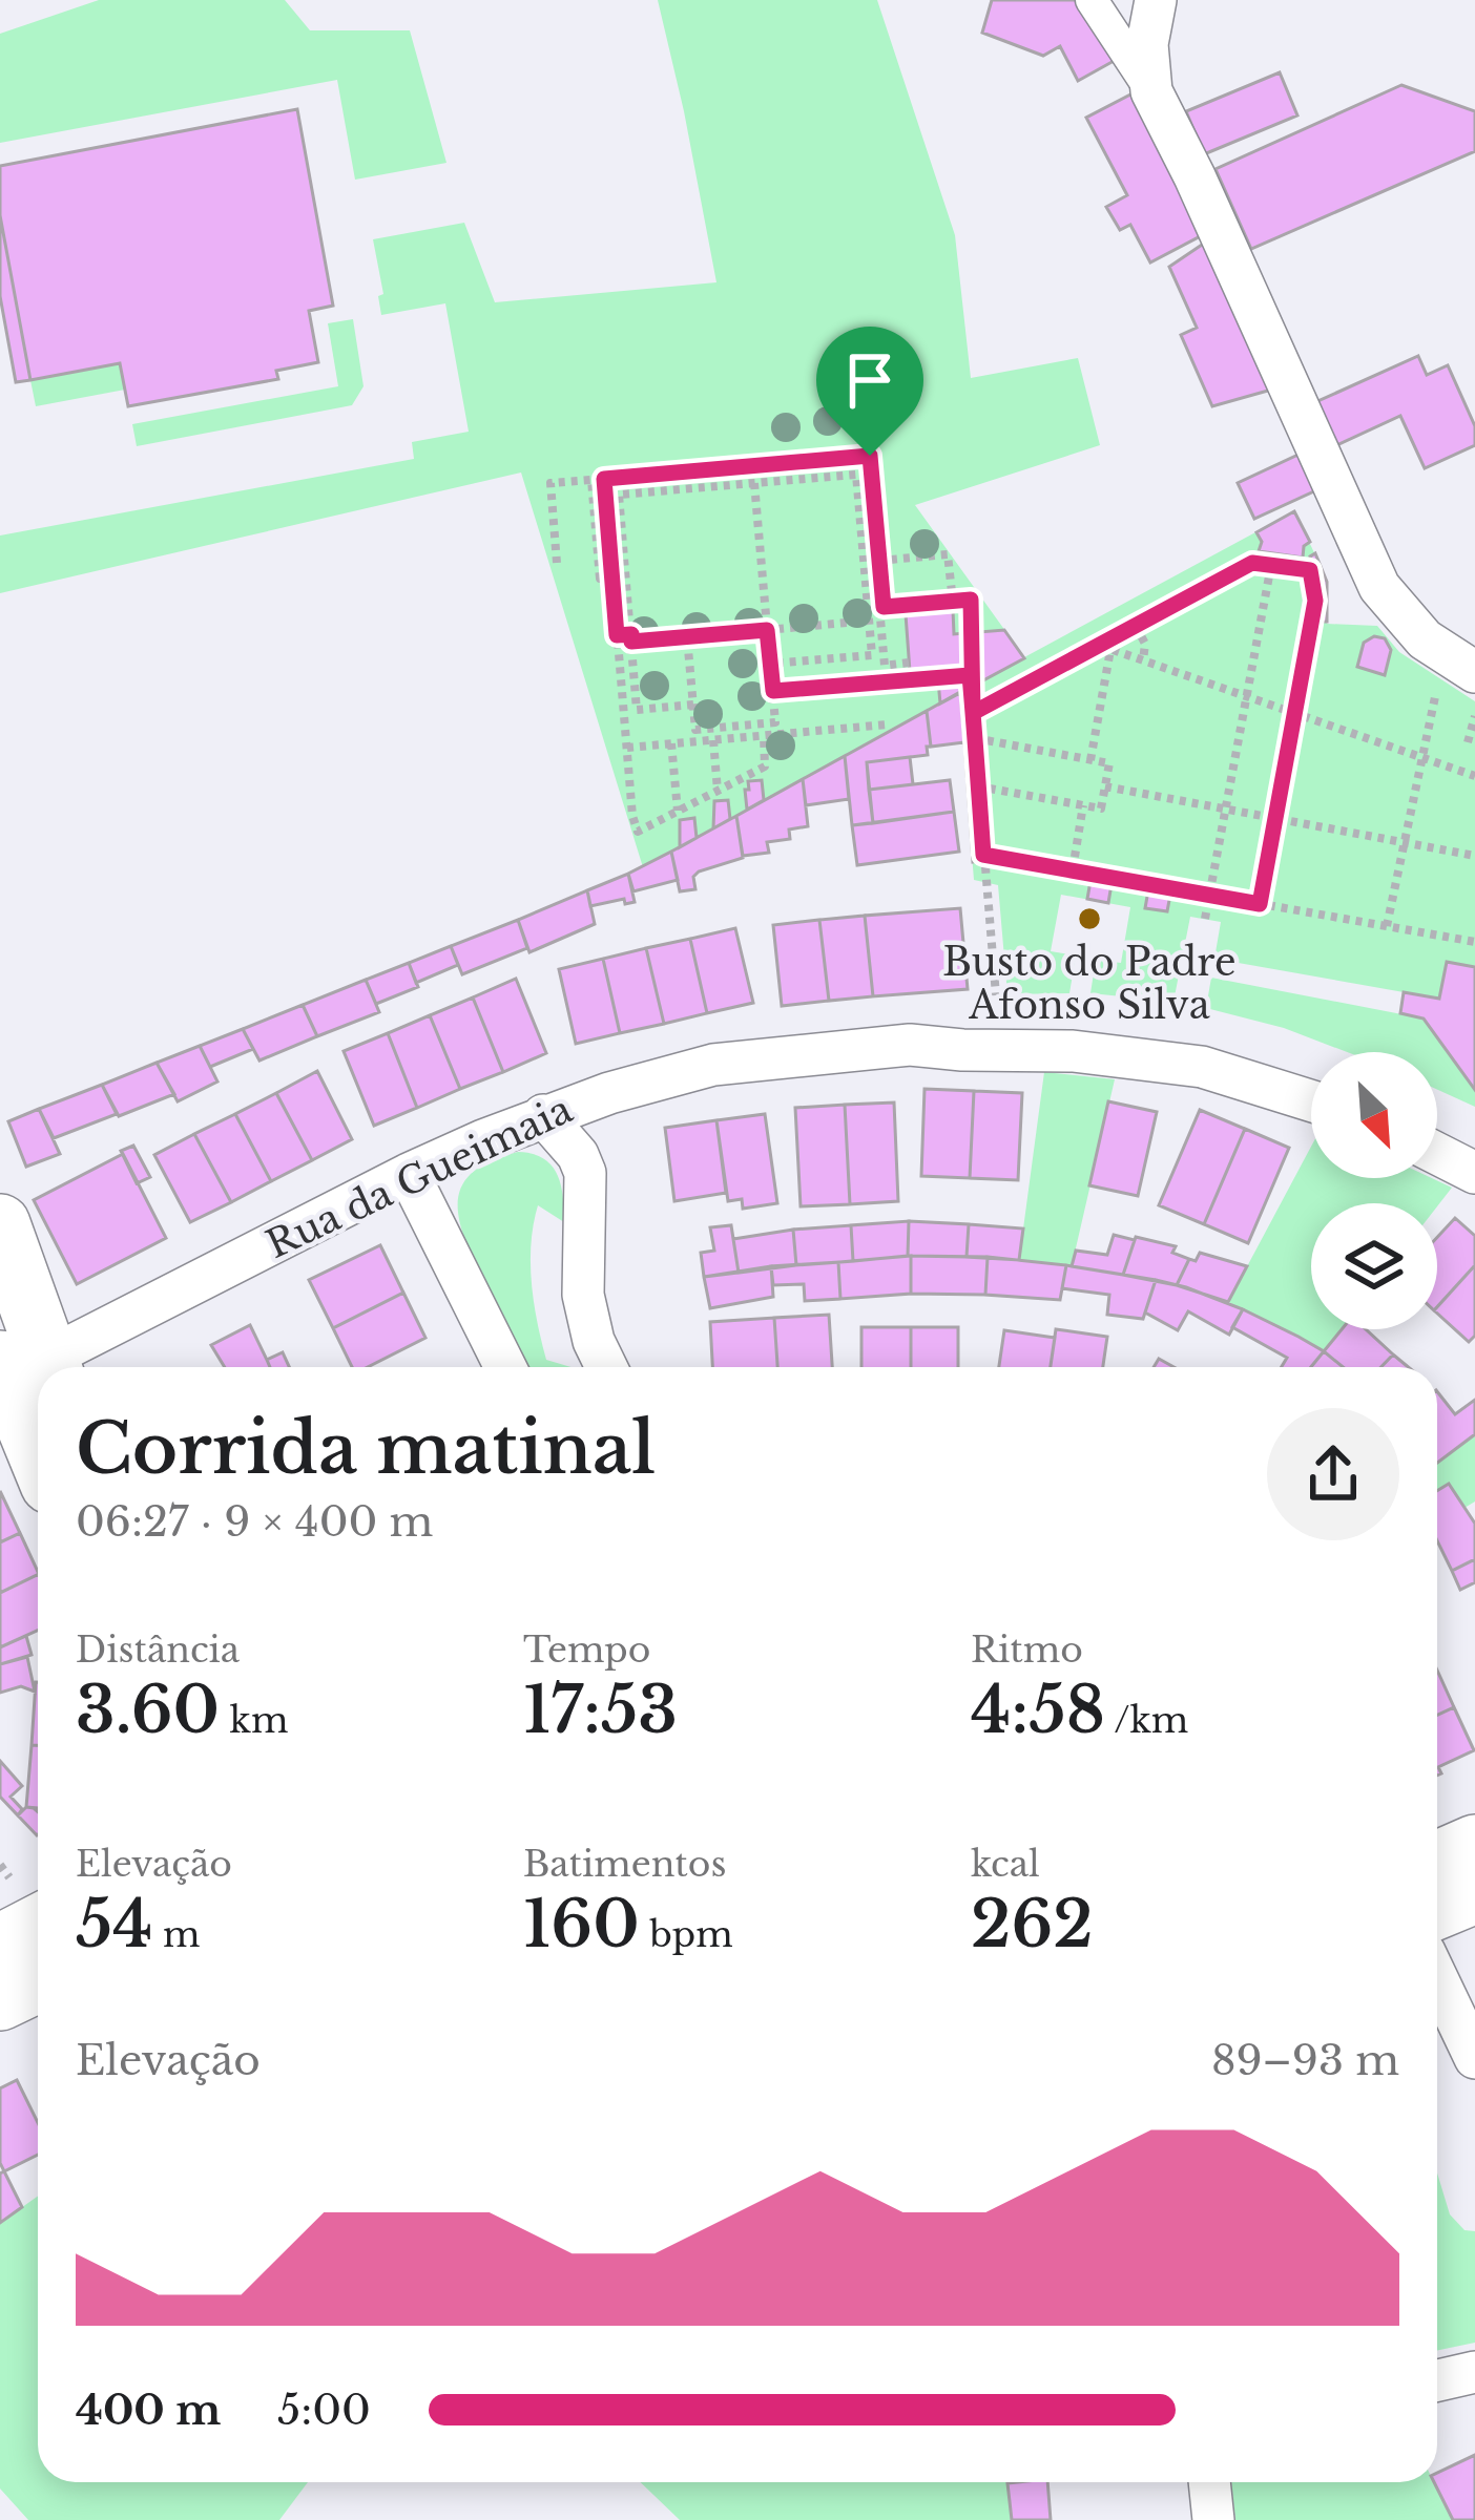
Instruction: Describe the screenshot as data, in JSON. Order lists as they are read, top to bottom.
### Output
{
  "streets": {
    "street": ["Rua da Gueimaia"]
  },
  "places": ["Busto do Padre Afonso Silva"],
  "north": "bottom right",
  "page": {
    "heading": ["Corrida matinal", "06:27 · 9 × 400 m"],
    "stats": [
      ["Distância", "3.60 km"],
      ["Tempo", "17:53"],
      ["Ritmo", "4:58 /km"],
      ["Elevação", "54 m"],
      ["Batimentos", "160 bpm"],
      ["kcal", "262"]
    ],
    "chart": ["Elevação", "89–93 m"],
    "list": [
      {
        "name": "400 m",
        "note": "5:00"
      }
    ]
  }
}
